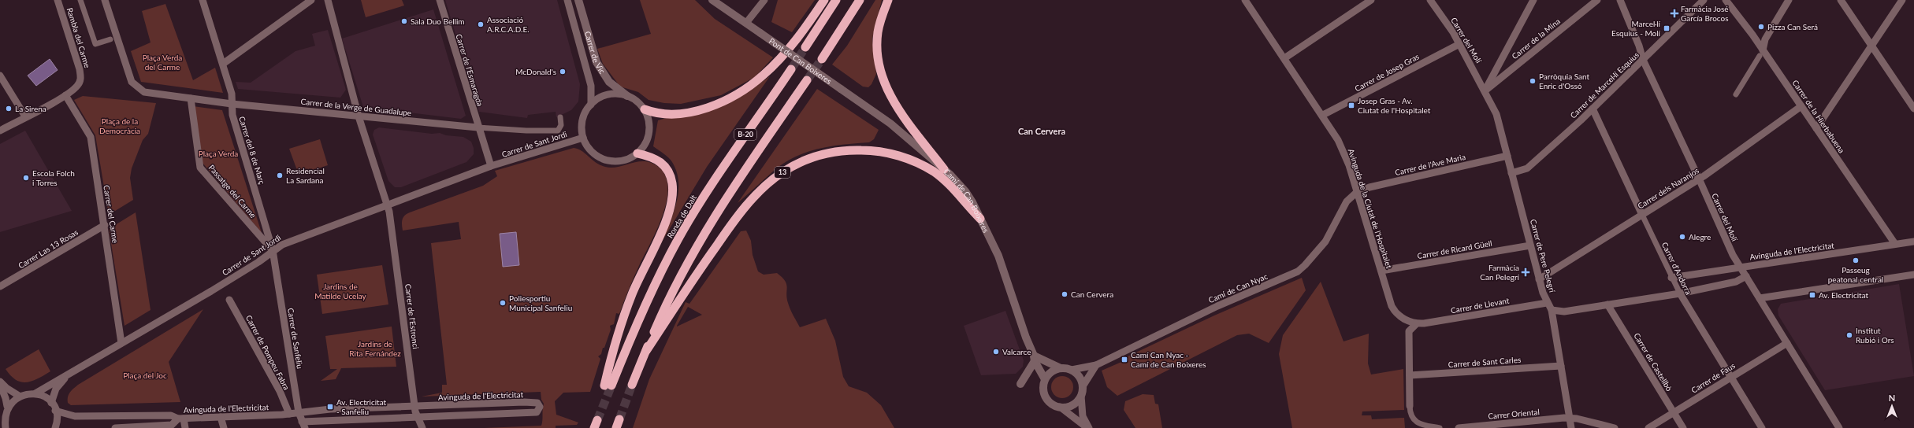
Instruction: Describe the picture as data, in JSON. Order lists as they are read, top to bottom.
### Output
{
  "streets": {
    "highway": ["B-20", "13", "Ronda de Dalt"],
    "street": [
      "Rambla del Carme",
      "Carrer de la Mina",
      "Carrer del Molí",
      "Carrer de Vic",
      "Pont de Can Boixeres",
      "Carrer de l'Esmaragda",
      "Carrer de Josep Gras",
      "Carrer de Marcel·lí Esquius",
      "Carrer de la Verge de Guadalupe",
      "Carrer de la Hierbabuena",
      "Carrer de Sant Jordi",
      "Carrer del 8 de Març",
      "Carrer de l'Ave Maria",
      "Carrer dels Naranjos",
      "Passatge del Carme",
      "Camí de Can Boixeres",
      "Avinguda de la Ciutat de l'Hospitalet",
      "Carrer del Carme",
      "Carrer Las 13 Rosas",
      "Carrer de Ricard Güell",
      "Avinguda de l'Electricitat",
      "Carrer de Pere Pelegrí",
      "Carrer d'Andorra",
      "Camí de Can Nyac",
      "Carrer de Llevant",
      "Carrer de l'Estronci",
      "Carrer de Sanfeliu",
      "Carrer de Pompeu Fabra",
      "Carrer de Sant Carles",
      "Carrer de Castellbò",
      "Carrer de Faus",
      "Carrer Oriental"
    ]
  },
  "crossings": [
    ["Rambla del Carme", "Carrer del Carme"],
    ["Carrer de la Mina", "Carrer del Molí"],
    ["Carrer de la Mina", "Carrer de Pere Pelegrí"],
    ["Carrer del Molí", "Carrer de Josep Gras"],
    ["Carrer del Molí", "Carrer de Marcel·lí Esquius"],
    ["Carrer del Molí", "Carrer dels Naranjos"],
    ["Carrer del Molí", "Avinguda de l'Electricitat"],
    ["Carrer del Molí", "Carrer de Pere Pelegrí"],
    ["Carrer del Molí", "Carrer de Faus"],
    ["Carrer de Vic", "Carrer de Sant Jordi"],
    ["Carrer de Vic", "Ronda de Dalt"],
    ["Pont de Can Boixeres", "Camí de Can Boixeres"],
    ["Carrer de l'Esmaragda", "Carrer de la Verge de Guadalupe"],
    ["Carrer de Josep Gras", "Avinguda de la Ciutat de l'Hospitalet"],
    ["Carrer de Marcel·lí Esquius", "Carrer de Pere Pelegrí"],
    ["Carrer de Marcel·lí Esquius", "Carrer d'Andorra"],
    ["Carrer de la Verge de Guadalupe", "Carrer del 8 de Març"],
    ["Carrer de la Verge de Guadalupe", "Passatge del Carme"],
    ["Carrer de la Verge de Guadalupe", "Carrer de l'Estronci"],
    ["Carrer de la Hierbabuena", "Carrer dels Naranjos"],
    ["Carrer de la Hierbabuena", "Avinguda de l'Electricitat"],
    ["B-20", "13"],
    ["Carrer de Sant Jordi", "Carrer del 8 de Març"],
    ["Carrer de Sant Jordi", "Passatge del Carme"],
    ["Carrer de Sant Jordi", "Carrer del Carme"],
    ["Carrer de Sant Jordi", "Ronda de Dalt"],
    ["Carrer de Sant Jordi", "Carrer de l'Estronci"],
    ["Carrer de Sant Jordi", "Carrer de Sanfeliu"],
    ["Carrer del 8 de Març", "Passatge del Carme"],
    ["Carrer del 8 de Març", "Carrer de Sanfeliu"],
    ["Carrer de l'Ave Maria", "Avinguda de la Ciutat de l'Hospitalet"],
    ["Carrer de l'Ave Maria", "Carrer de Pere Pelegrí"],
    ["Carrer de l'Ave Maria", "Camí de Can Nyac"],
    ["13", "Camí de Can Boixeres"],
    ["Carrer dels Naranjos", "Carrer de Pere Pelegrí"],
    ["Carrer dels Naranjos", "Carrer d'Andorra"],
    ["Passatge del Carme", "Carrer de Sanfeliu"],
    ["Camí de Can Boixeres", "Camí de Can Nyac"],
    ["Avinguda de la Ciutat de l'Hospitalet", "Carrer de Ricard Güell"],
    ["Avinguda de la Ciutat de l'Hospitalet", "Camí de Can Nyac"],
    ["Avinguda de la Ciutat de l'Hospitalet", "Carrer de Llevant"],
    ["Carrer del Carme", "Carrer Las 13 Rosas"],
    ["Carrer de Ricard Güell", "Carrer de Pere Pelegrí"],
    ["Avinguda de l'Electricitat", "Carrer d'Andorra"],
    ["Avinguda de l'Electricitat", "Carrer de l'Estronci"],
    ["Avinguda de l'Electricitat", "Carrer de Sanfeliu"],
    ["Avinguda de l'Electricitat", "Carrer de Pompeu Fabra"],
    ["Carrer de Pere Pelegrí", "Carrer de Llevant"],
    ["Carrer de Pere Pelegrí", "Carrer de Sant Carles"],
    ["Carrer de Pere Pelegrí", "Carrer Oriental"],
    ["Carrer d'Andorra", "Carrer de Faus"],
    ["Carrer de Castellbò", "Carrer de Faus"]
  ],
  "districts": ["Can Cervera"],
  "parks": [
    "Plaça Verda del Carme",
    "Plaça de la Democràcia",
    "Plaça Verda",
    "Jardins de Matilde Ucelay",
    "Jardins de Rita Fernández",
    "Plaça del Joc"
  ],
  "places": {
    "health": ["Farmàcia José García Brocos", "Farmàcia Can Pelegrí"],
    "other": [
      "Sala Duo Bellim",
      "Associació A.R.C.A.D.E.",
      "Pizza Can Será",
      "McDonald's",
      "Parròquia Sant Enric d'Ossó",
      "La Sirena",
      "Residencial La Sardana",
      "Escola Folch i Torres",
      "Alegre",
      "Passeug peatonal central",
      "Can Cervera",
      "Poliesportiu Municipal Sanfeliu",
      "Institut Rubió i Ors",
      "Valcarce"
    ],
    "transit": [
      "Marcel·lí Esquius - Molí",
      "Josep Gras - Av. Ciutat de l'Hospitalet",
      "Av. Electricitat",
      "Camí Can Nyac - Camí de Can Boixeres",
      "Av. Electricitat - Sanfeliu"
    ]
  },
  "north": "top"
}
